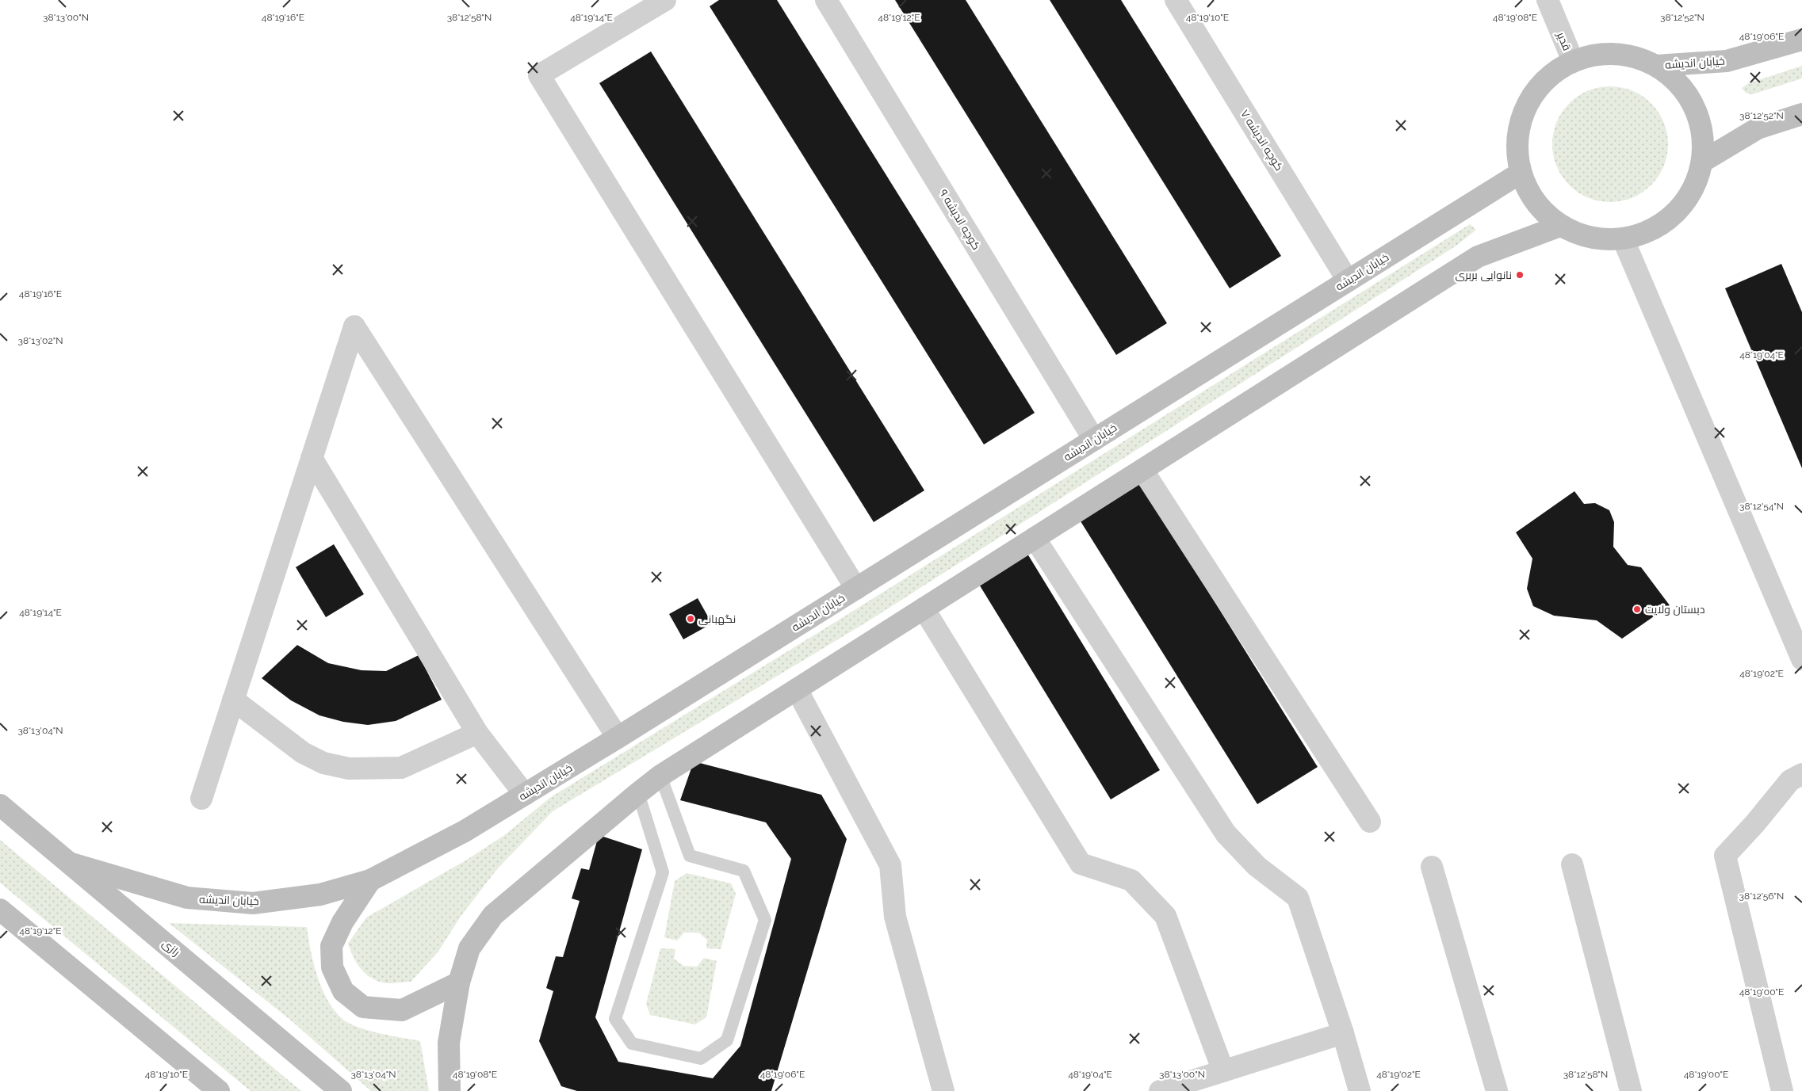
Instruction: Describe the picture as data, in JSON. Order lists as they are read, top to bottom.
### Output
{
  "streets": {
    "street": [
      "قدیر",
      "خیابان اندیشه",
      "کوچه اندیشه ۷",
      "کوچه اندیشه ۹",
      "رازی"
    ]
  },
  "crossings": [
    ["خیابان اندیشه", "کوچه اندیشه ۷"],
    ["خیابان اندیشه", "کوچه اندیشه ۹"],
    ["خیابان اندیشه", "رازی"]
  ],
  "places": ["نانوایی بربری", "دبستان ولایت", "نگهبانی"],
  "coordinates": [
    "38°13'00\"N",
    "38°12'58\"N",
    "38°12'52\"N",
    "48°19'10\"E",
    "48°19'08\"E",
    "48°19'16\"E",
    "48°19'14\"E",
    "48°19'12\"E",
    "48°19'06\"E",
    "38°13'02\"N",
    "48°19'04\"E",
    "38°12'54\"N",
    "48°19'02\"E",
    "38°13'04\"N",
    "38°12'56\"N",
    "48°19'00\"E"
  ]
}
